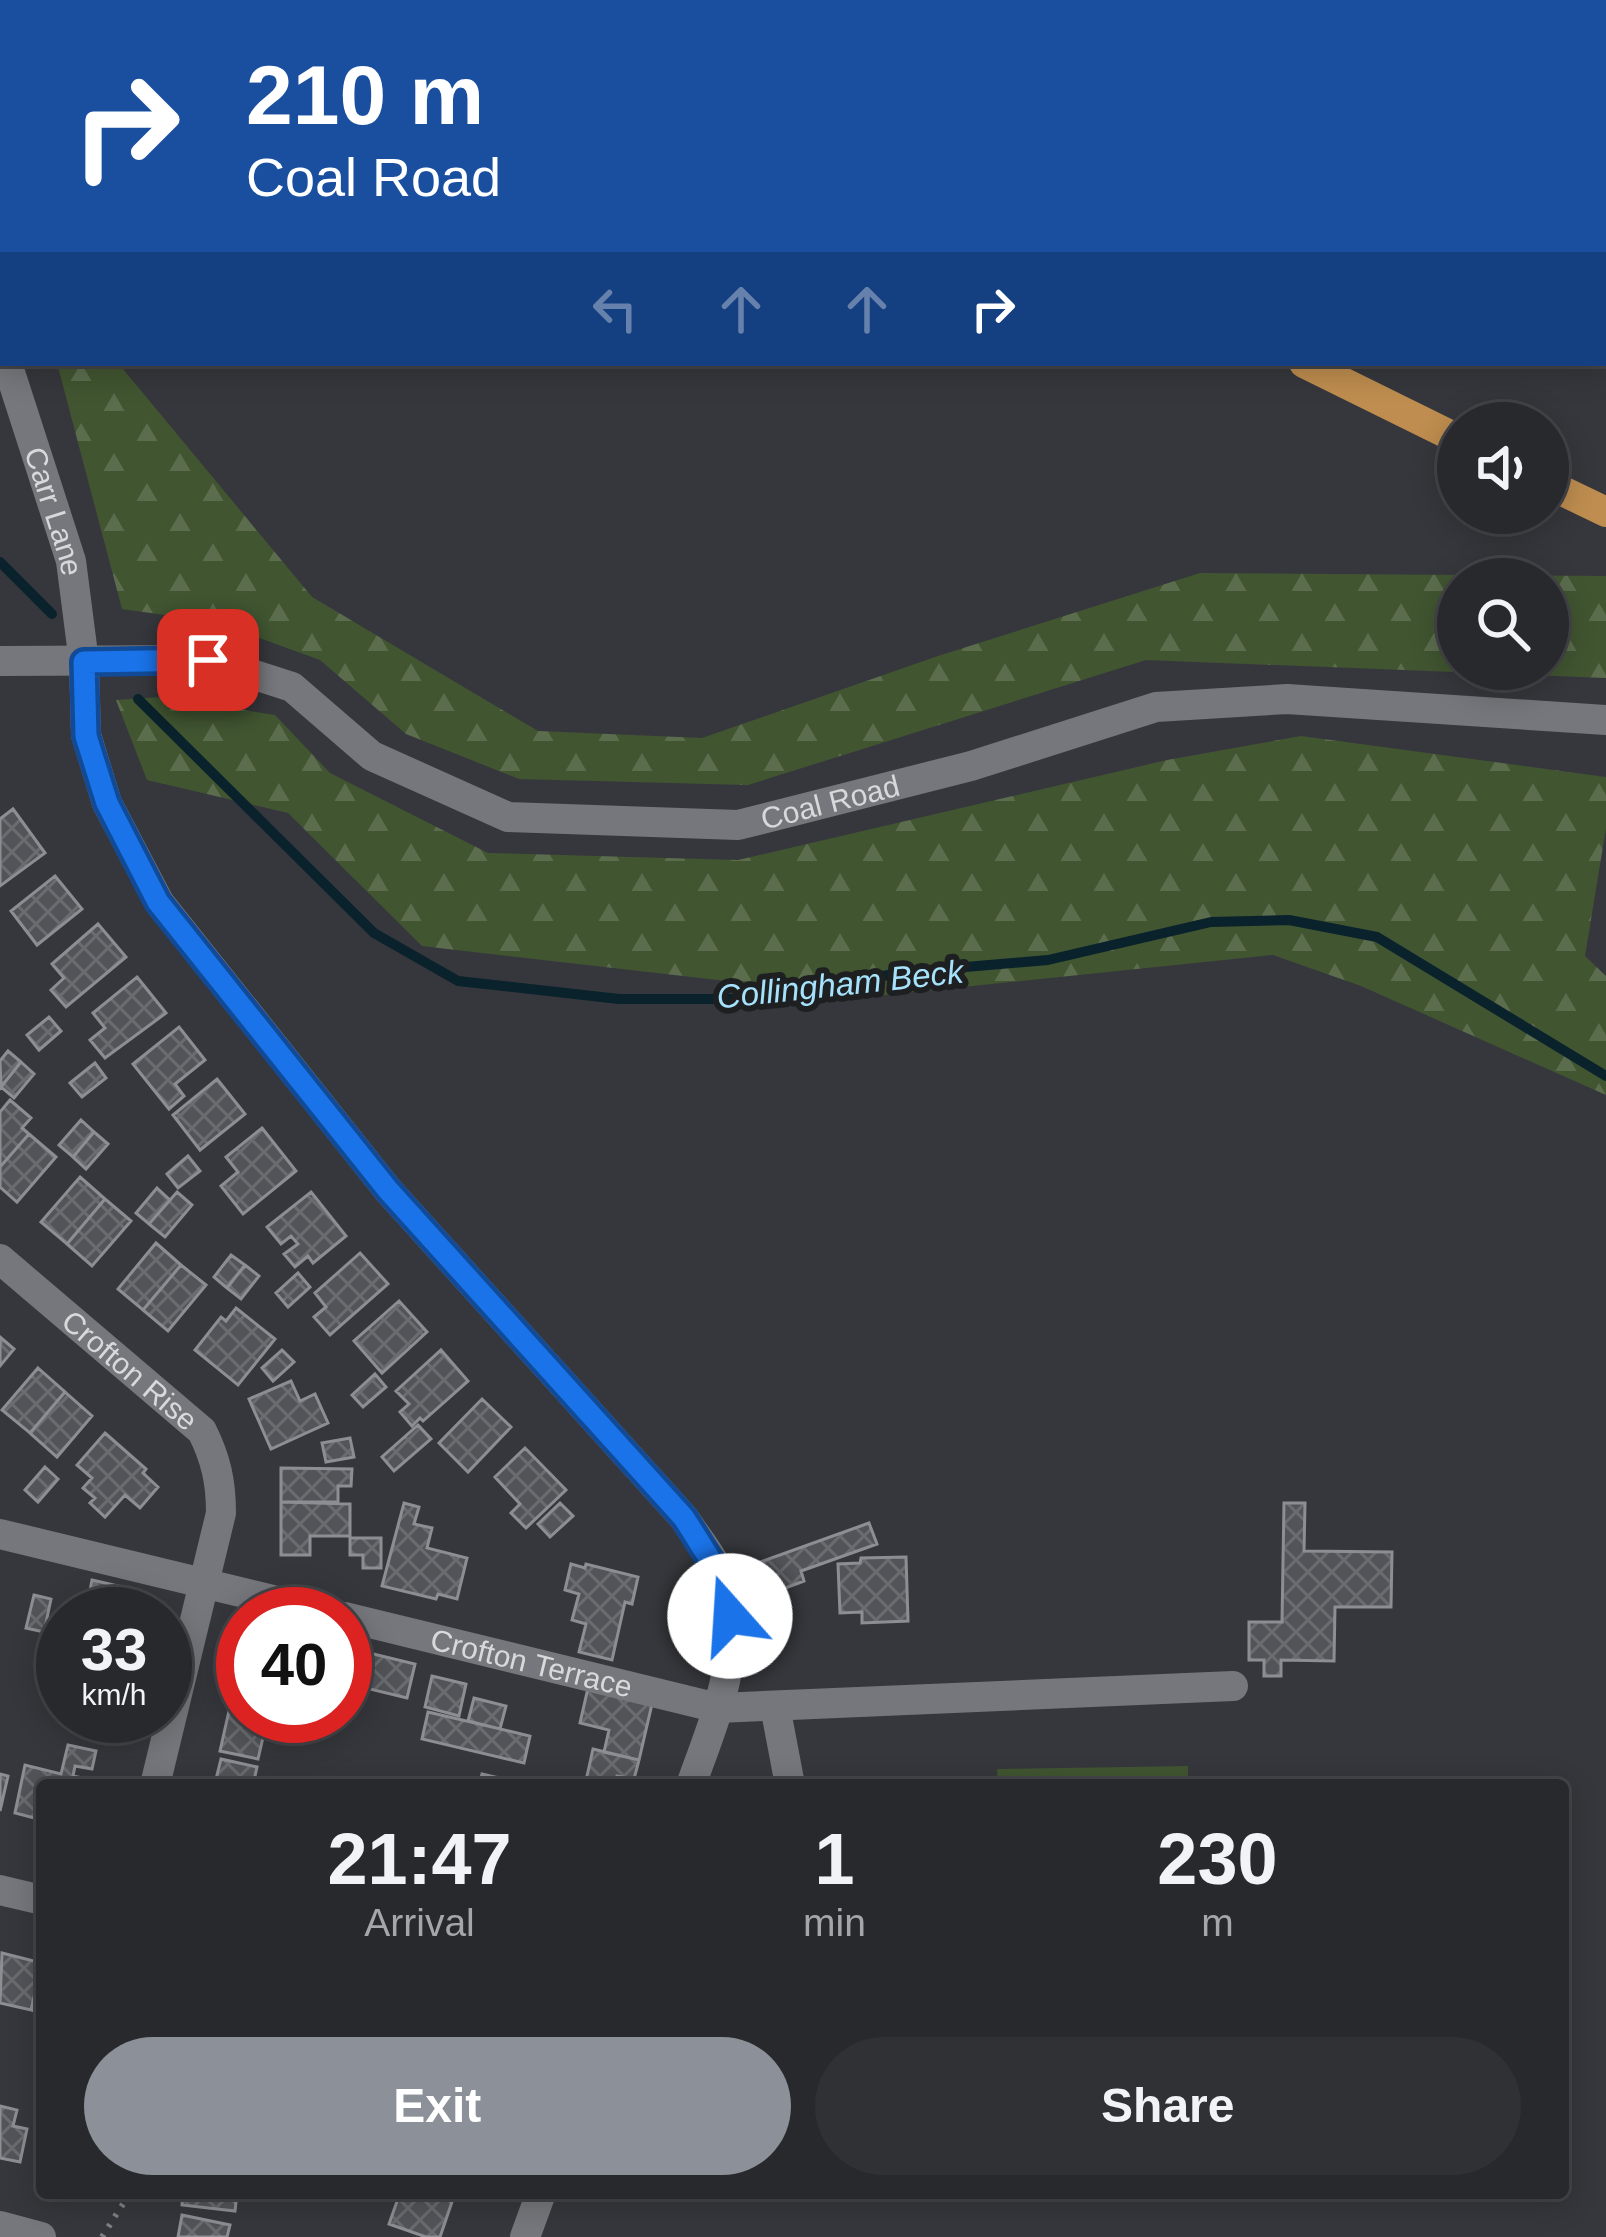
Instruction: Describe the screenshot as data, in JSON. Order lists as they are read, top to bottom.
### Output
{
  "streets": {
    "street": [
      "Carr Lane",
      "Coal Road",
      "Crofton Rise",
      "Crofton Terrace"
    ]
  },
  "crossings": [
    ["Carr Lane", "Coal Road"],
    ["Carr Lane", "Crofton Terrace"]
  ],
  "water": ["Collingham Beck"],
  "page": {
    "turn": ["210 m", "Coal Road"],
    "speed": "33 km/h",
    "limit": "40",
    "eta": [
      "21:47",
      "Arrival",
      "1",
      "min",
      "230",
      "m"
    ],
    "buttons": ["Exit", "Share"]
  }
}
